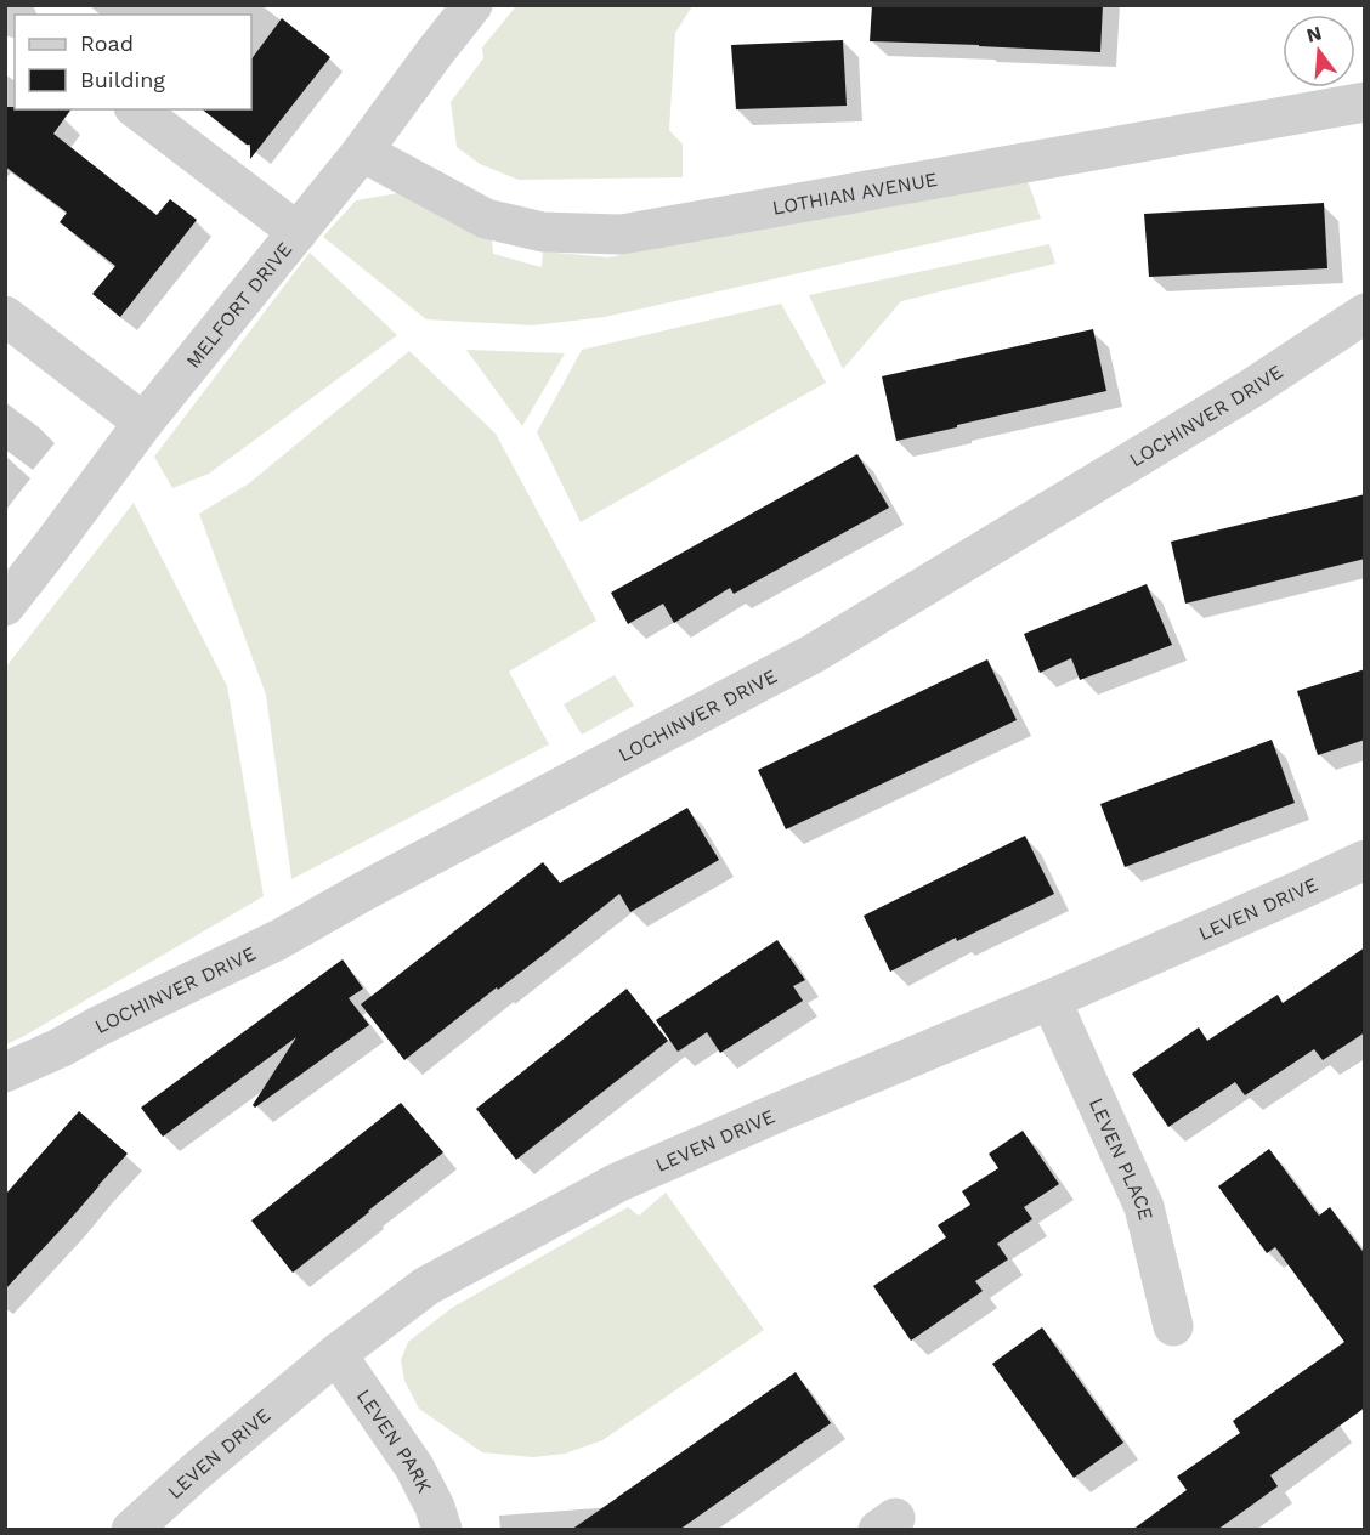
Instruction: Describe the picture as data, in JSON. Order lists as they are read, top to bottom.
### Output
{
  "streets": {
    "street": [
      "LOTHIAN AVENUE",
      "MELFORT DRIVE",
      "LOCHINVER DRIVE",
      "LEVEN DRIVE",
      "LEVEN PLACE",
      "LEVEN PARK"
    ]
  },
  "crossings": [
    ["LOTHIAN AVENUE", "MELFORT DRIVE"],
    ["LEVEN DRIVE", "LEVEN PLACE"],
    ["LEVEN DRIVE", "LEVEN PARK"]
  ],
  "legend": ["Road", "Building"],
  "north": "top"
}
